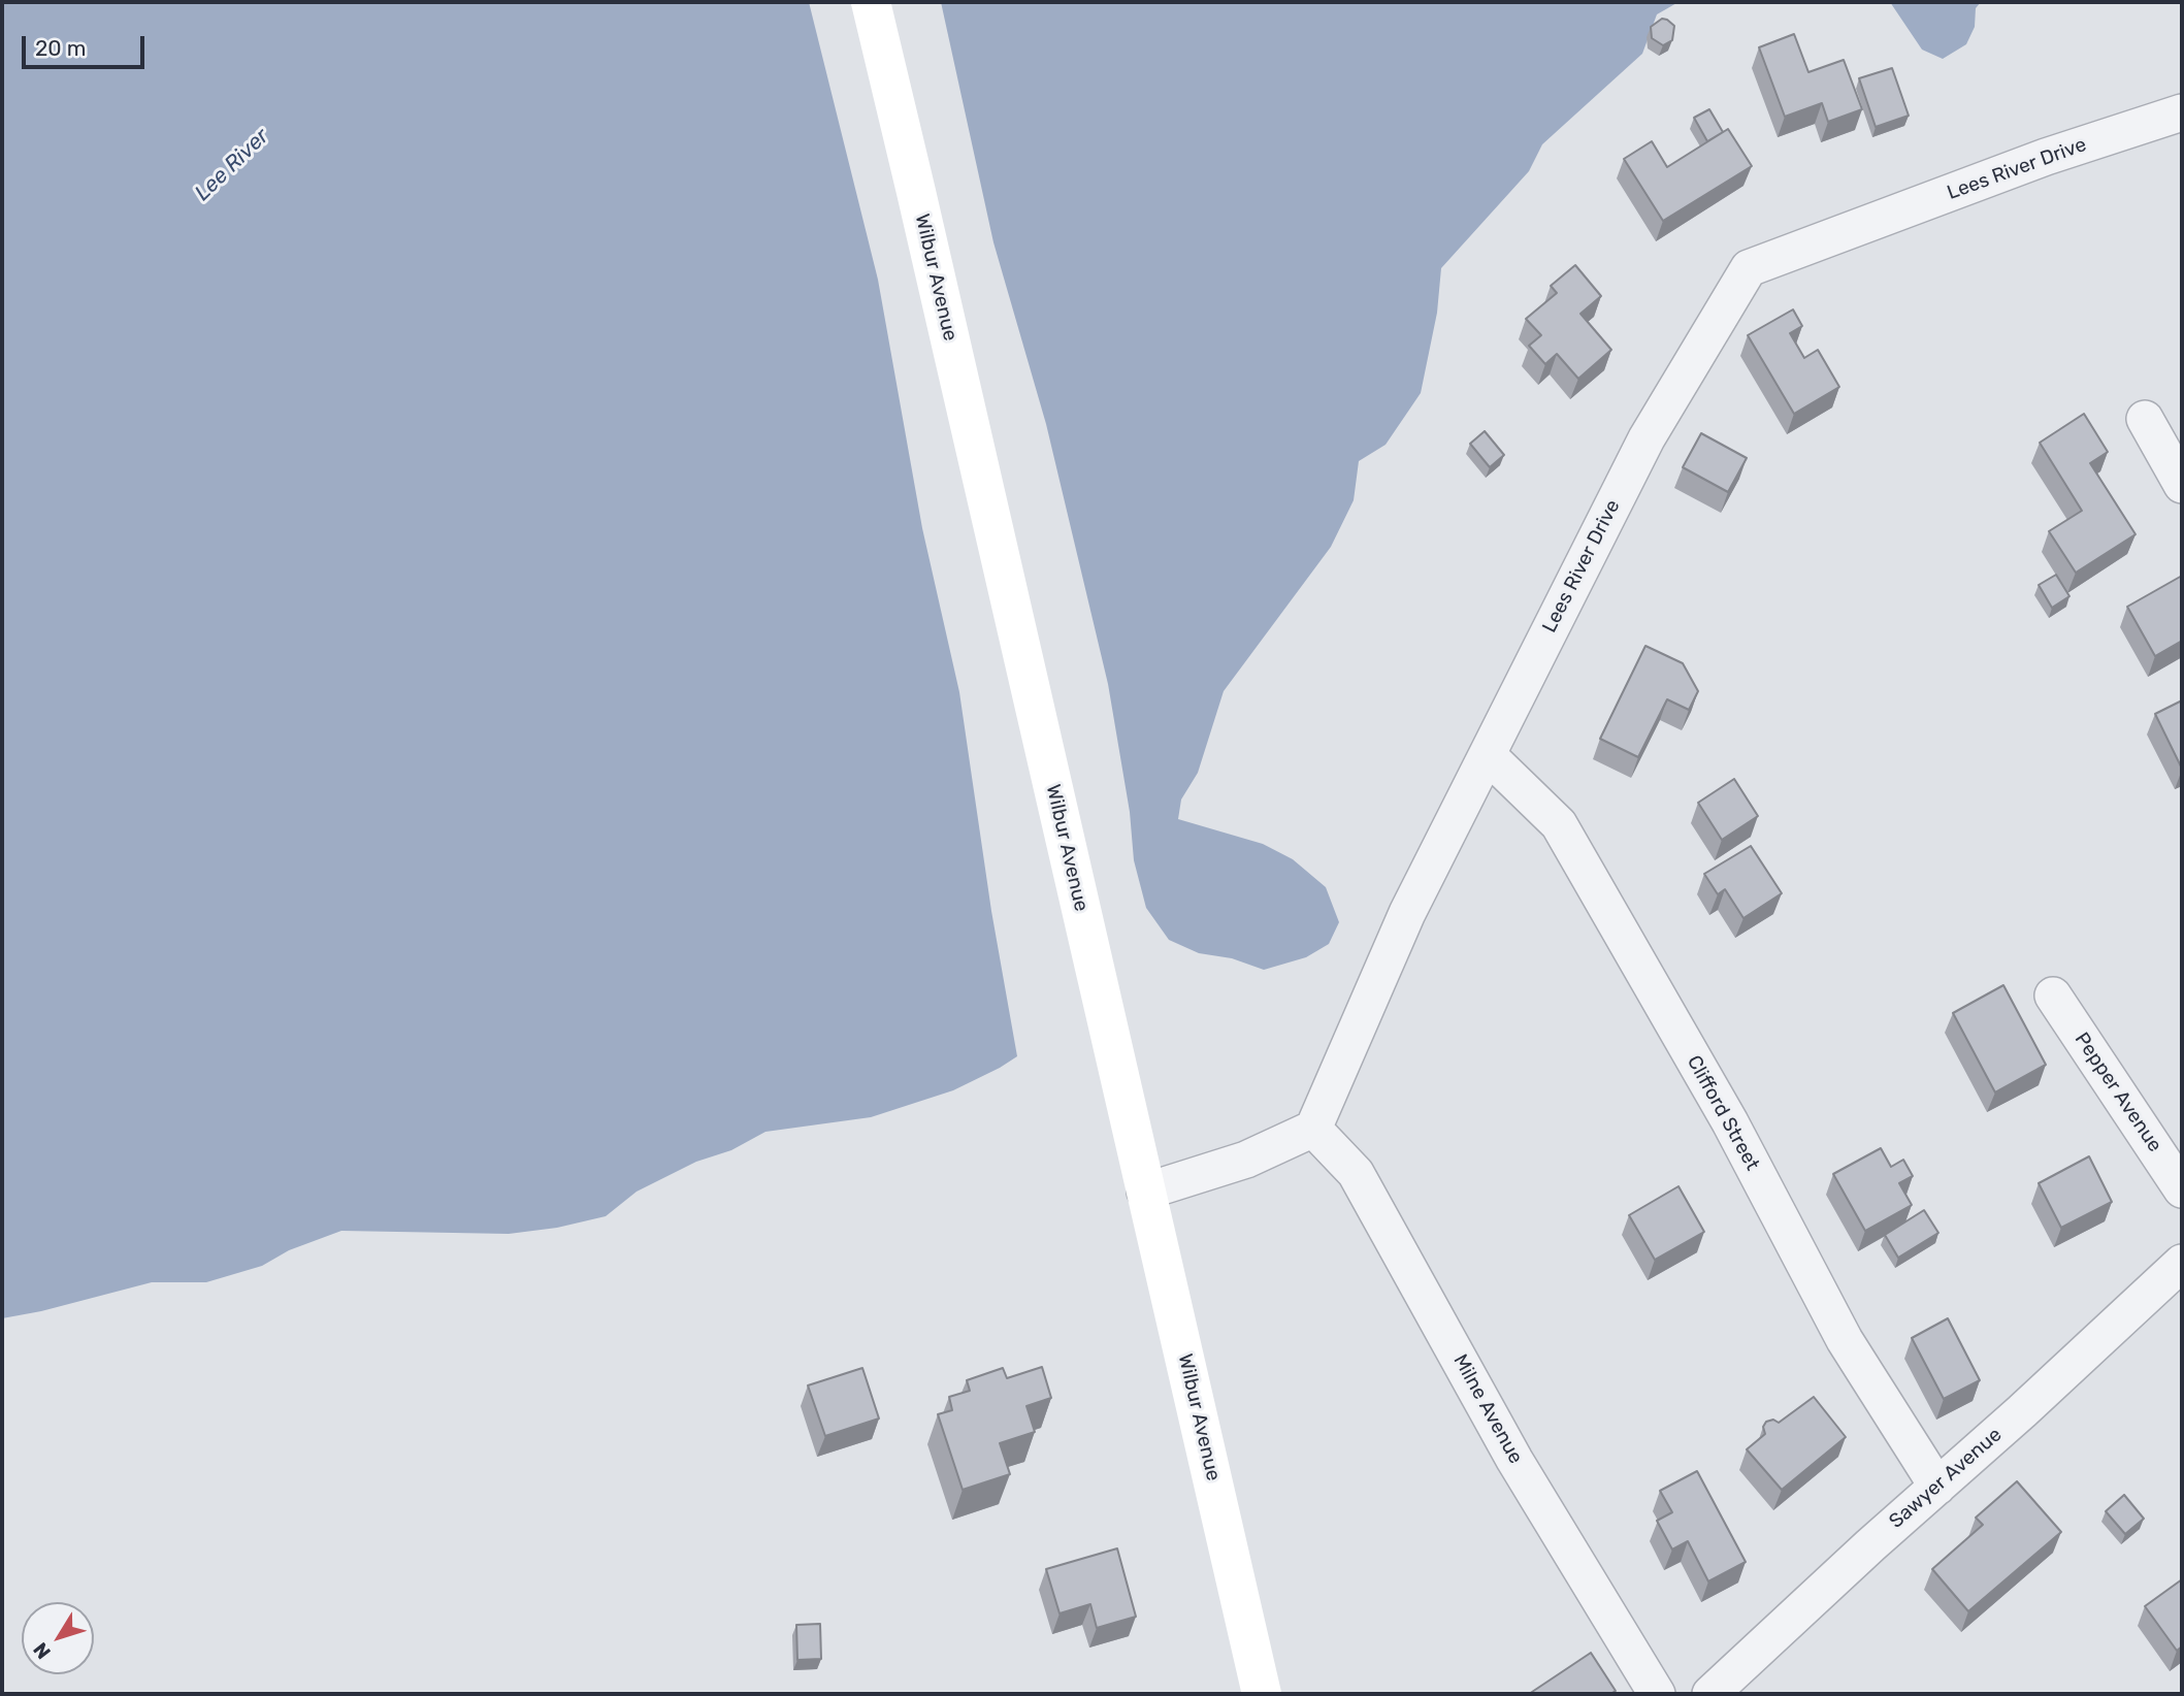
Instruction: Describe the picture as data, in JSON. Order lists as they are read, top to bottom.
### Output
{
  "streets": {
    "main road": ["Wilbur Avenue"],
    "street": [
      "Lees River Drive",
      "Pepper Avenue",
      "Clifford Street",
      "Milne Avenue",
      "Sawyer Avenue"
    ]
  },
  "crossings": [
    ["Lees River Drive", "Clifford Street"],
    ["Lees River Drive", "Milne Avenue"],
    ["Clifford Street", "Sawyer Avenue"]
  ],
  "water": ["Lee River"],
  "scale_bar": "20 m",
  "north": "bottom left"
}
